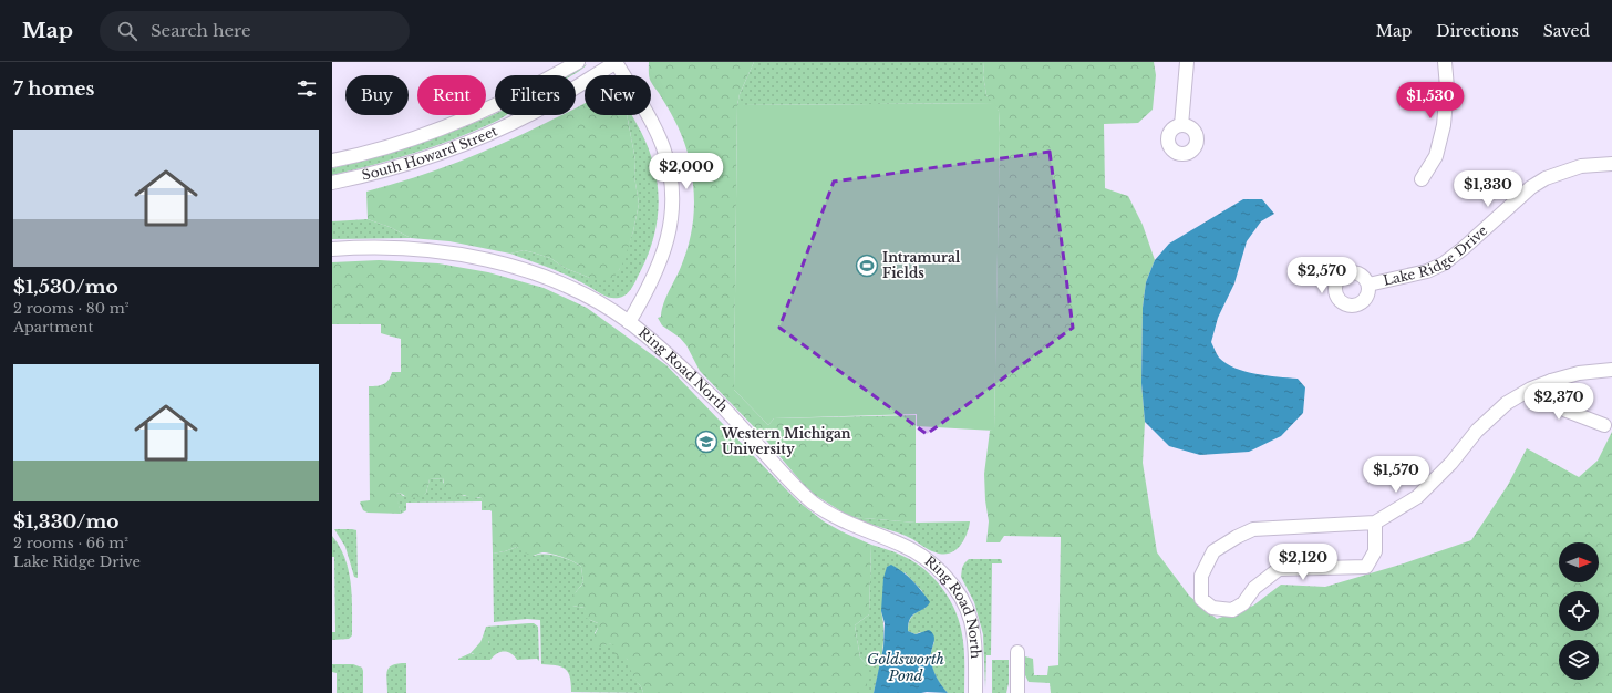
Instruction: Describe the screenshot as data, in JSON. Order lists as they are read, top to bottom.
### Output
{
  "streets": {
    "street": ["South Howard Street", "Lake Ridge Drive", "Ring Road North"]
  },
  "water": ["Goldsworth Pond"],
  "places": {
    "sports": ["Intramural Fields"],
    "school or university": ["Western Michigan University"]
  },
  "north": "right",
  "page": {
    "header": "Map",
    "search": "Search here",
    "nav": ["Map", "Directions", "Saved"],
    "heading": "7 homes",
    "chip": [
      "Buy",
      "Rent",
      "Filters",
      "New"
    ],
    "price": [
      "$1,530",
      "$2,000",
      "$1,330",
      "$2,570",
      "$2,370",
      "$1,570",
      "$2,120"
    ],
    "list": [
      {
        "name": "$1,530/mo",
        "note": "2 rooms · 80 m² · Apartment"
      },
      {
        "name": "$1,330/mo",
        "note": "2 rooms · 66 m² · Lake Ridge Drive"
      }
    ]
  }
}
